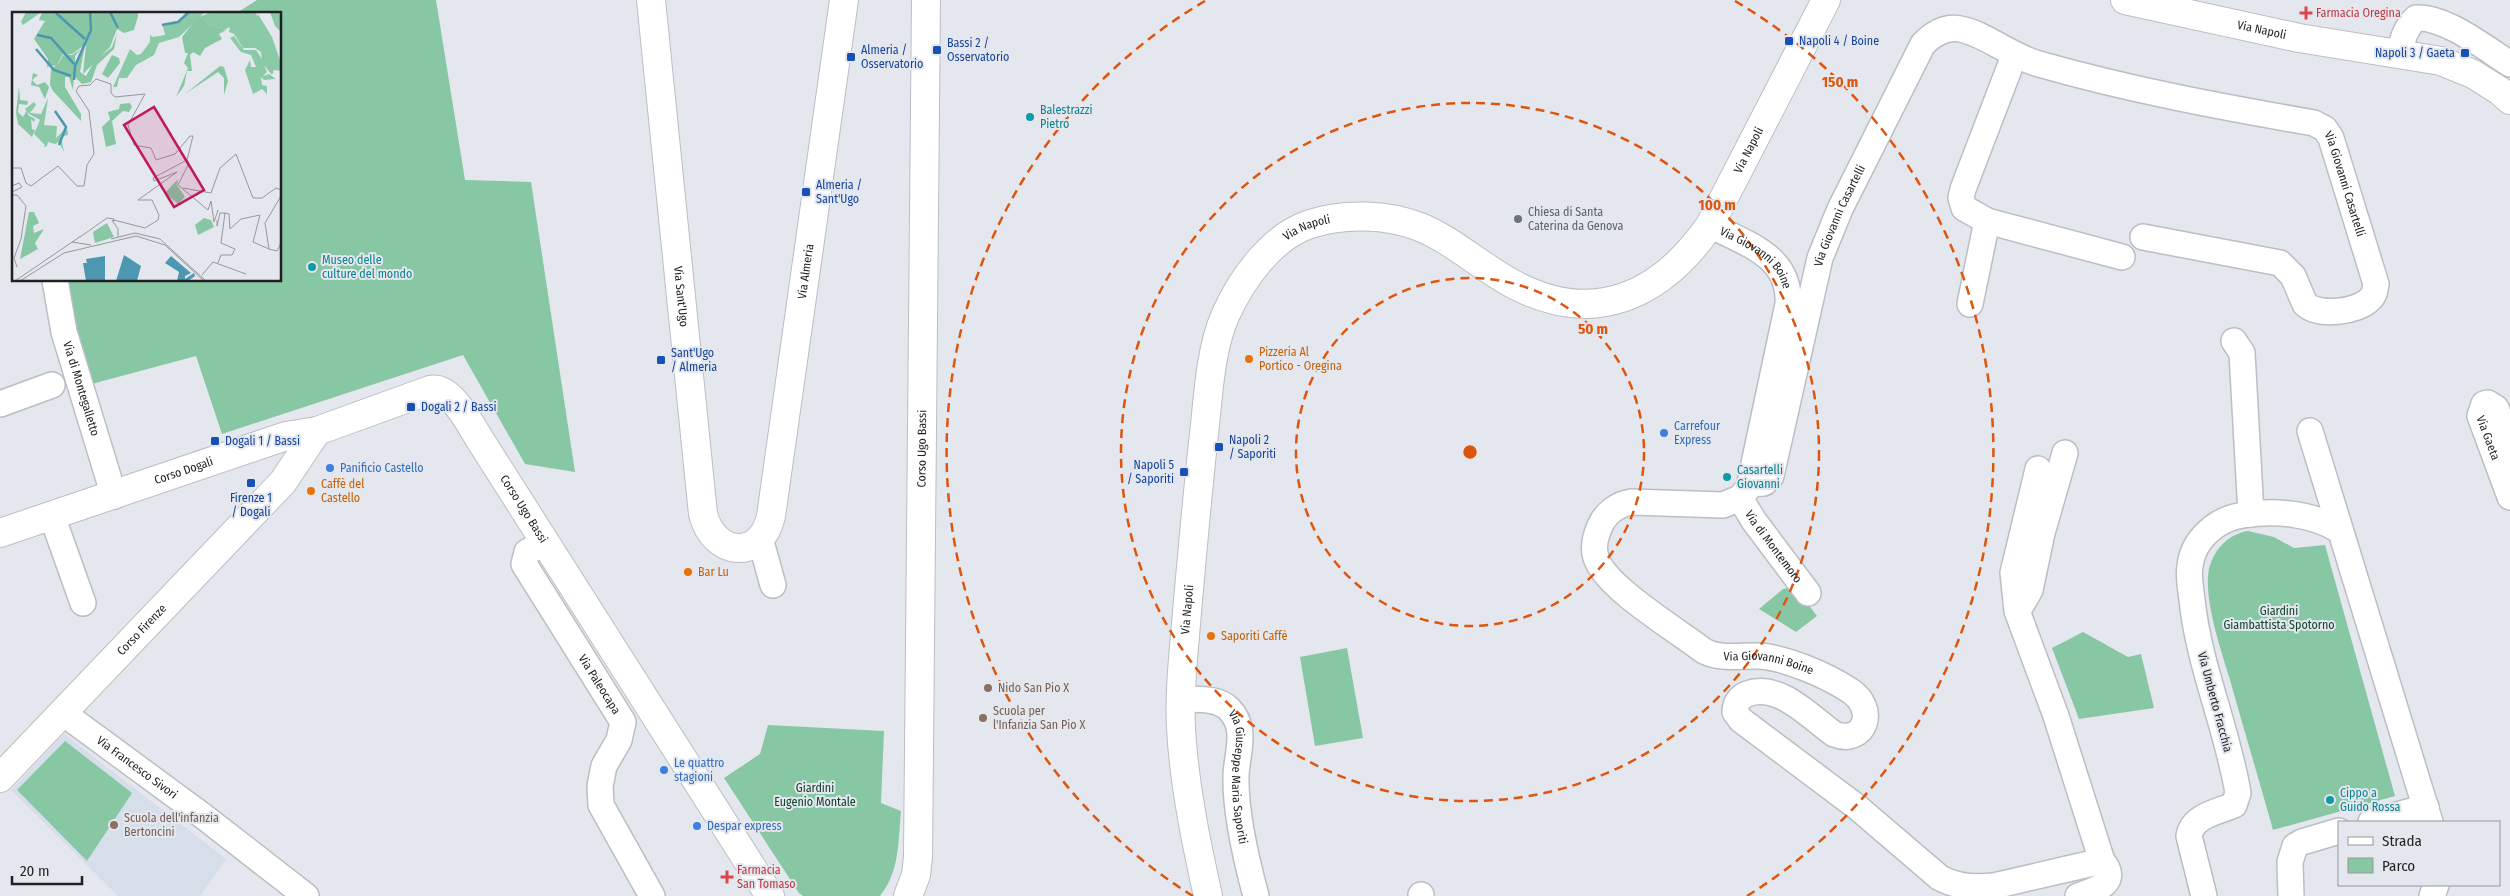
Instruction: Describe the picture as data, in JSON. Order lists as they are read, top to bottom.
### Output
{
  "streets": {
    "street": [
      "Via Napoli",
      "Via Giovanni Casartelli",
      "Via Giovanni Boine",
      "Via Almeria",
      "Via Sant'Ugo",
      "Via di Montegalletto",
      "Via Gaeta",
      "Corso Ugo Bassi",
      "Corso Dogali",
      "Via di Montemoro",
      "Corso Firenze",
      "Via Paleocapa",
      "Via Umberto Fracchia",
      "Via Francesco Sivori",
      "Via Giuseppe Maria Saporiti"
    ]
  },
  "crossings": [
    ["Via Napoli", "Via Giovanni Boine"],
    ["Via Napoli", "Via Giuseppe Maria Saporiti"],
    ["Via Giovanni Casartelli", "Via Giovanni Boine"],
    ["Via Giovanni Casartelli", "Via di Montemoro"],
    ["Via Giovanni Boine", "Via di Montemoro"],
    ["Via Almeria", "Via Sant'Ugo"],
    ["Via di Montegalletto", "Corso Dogali"],
    ["Corso Ugo Bassi", "Corso Dogali"],
    ["Corso Ugo Bassi", "Corso Firenze"],
    ["Corso Ugo Bassi", "Via Paleocapa"],
    ["Corso Dogali", "Corso Firenze"],
    ["Corso Firenze", "Via Francesco Sivori"]
  ],
  "parks": ["Giardini Giambattista Spotorno", "Giardini Eugenio Montale"],
  "places": {
    "health": ["Farmacia Oregina", "Farmacia San Tomaso"],
    "transit": [
      "Napoli 4 / Boine",
      "Bassi 2 / Osservatorio",
      "Napoli 3 / Gaeta",
      "Almeria / Osservatorio",
      "Almeria / Sant'Ugo",
      "Sant'Ugo / Almeria",
      "Dogali 2 / Bassi",
      "Dogali 1 / Bassi",
      "Napoli 2 / Saporiti",
      "Napoli 5 / Saporiti",
      "Firenze 1 / Dogali"
    ],
    "other": [
      "Balestrazzi Pietro",
      "Chiesa di Santa Caterina da Genova",
      "Museo delle culture del mondo",
      "Pizzeria Al Portico - Oregina",
      "Carrefour Express",
      "Panificio Castello",
      "Casartelli Giovanni",
      "Caffè del Castello",
      "Bar Lu",
      "Saporiti Caffè",
      "Nido San Pio X",
      "Scuola per l'Infanzia San Pio X",
      "Le quattro stagioni",
      "Cippo a Guido Rossa",
      "Scuola dell'infanzia Bertoncini",
      "Despar express"
    ]
  },
  "legend": ["Strada", "Parco"],
  "scale_bar": "20 m",
  "rings": ["150 m", "100 m", "50 m"]
}
